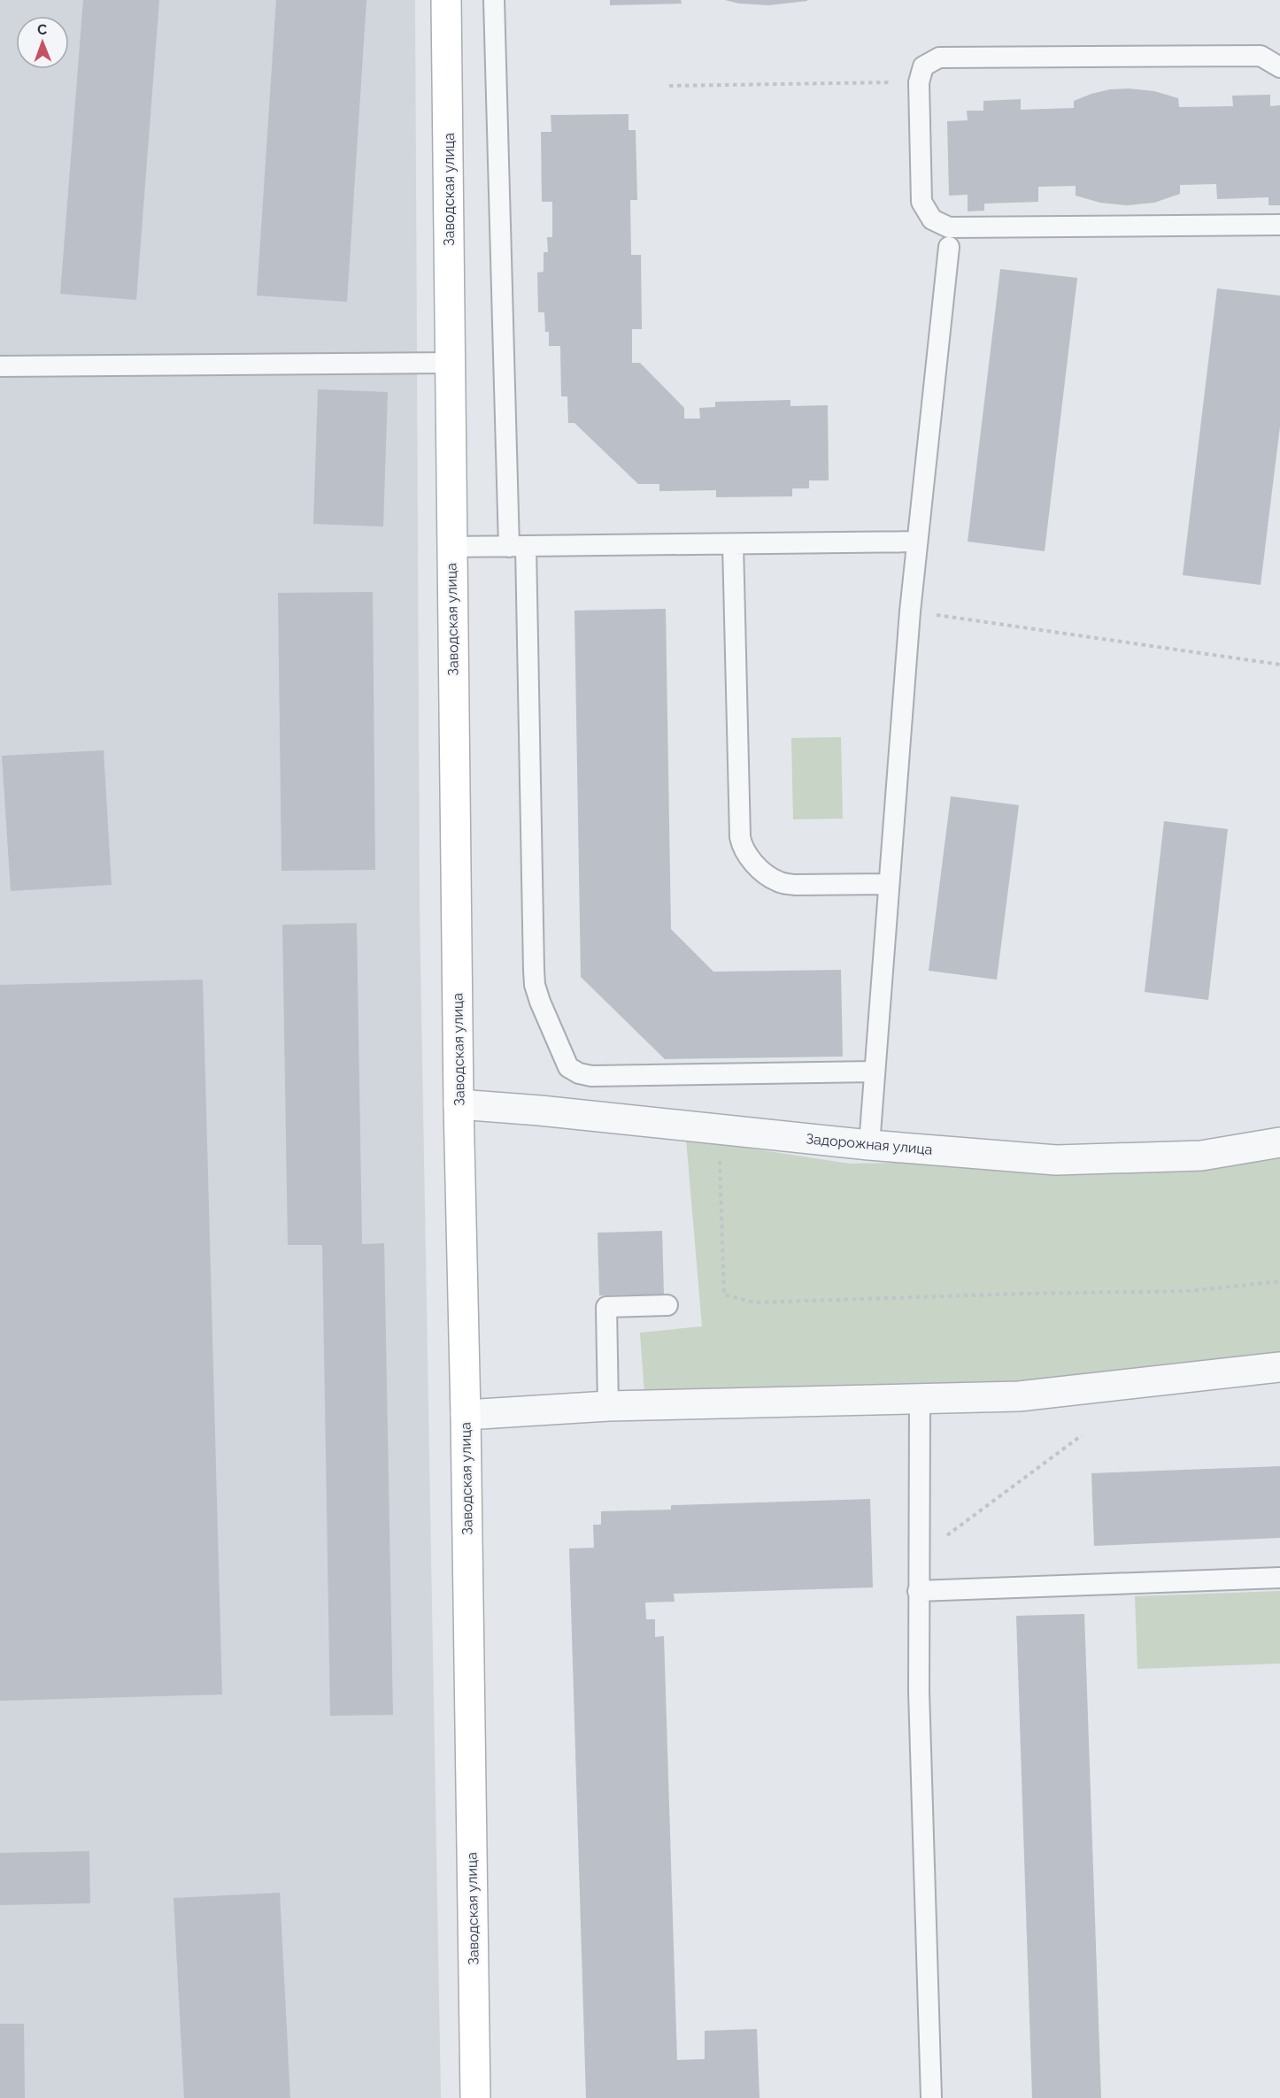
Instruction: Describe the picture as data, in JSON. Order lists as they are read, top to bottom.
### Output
{
  "streets": {
    "street": ["Заводская улица", "Задорожная улица"]
  },
  "crossings": [
    ["Заводская улица", "Задорожная улица"]
  ],
  "north": "top"
}
